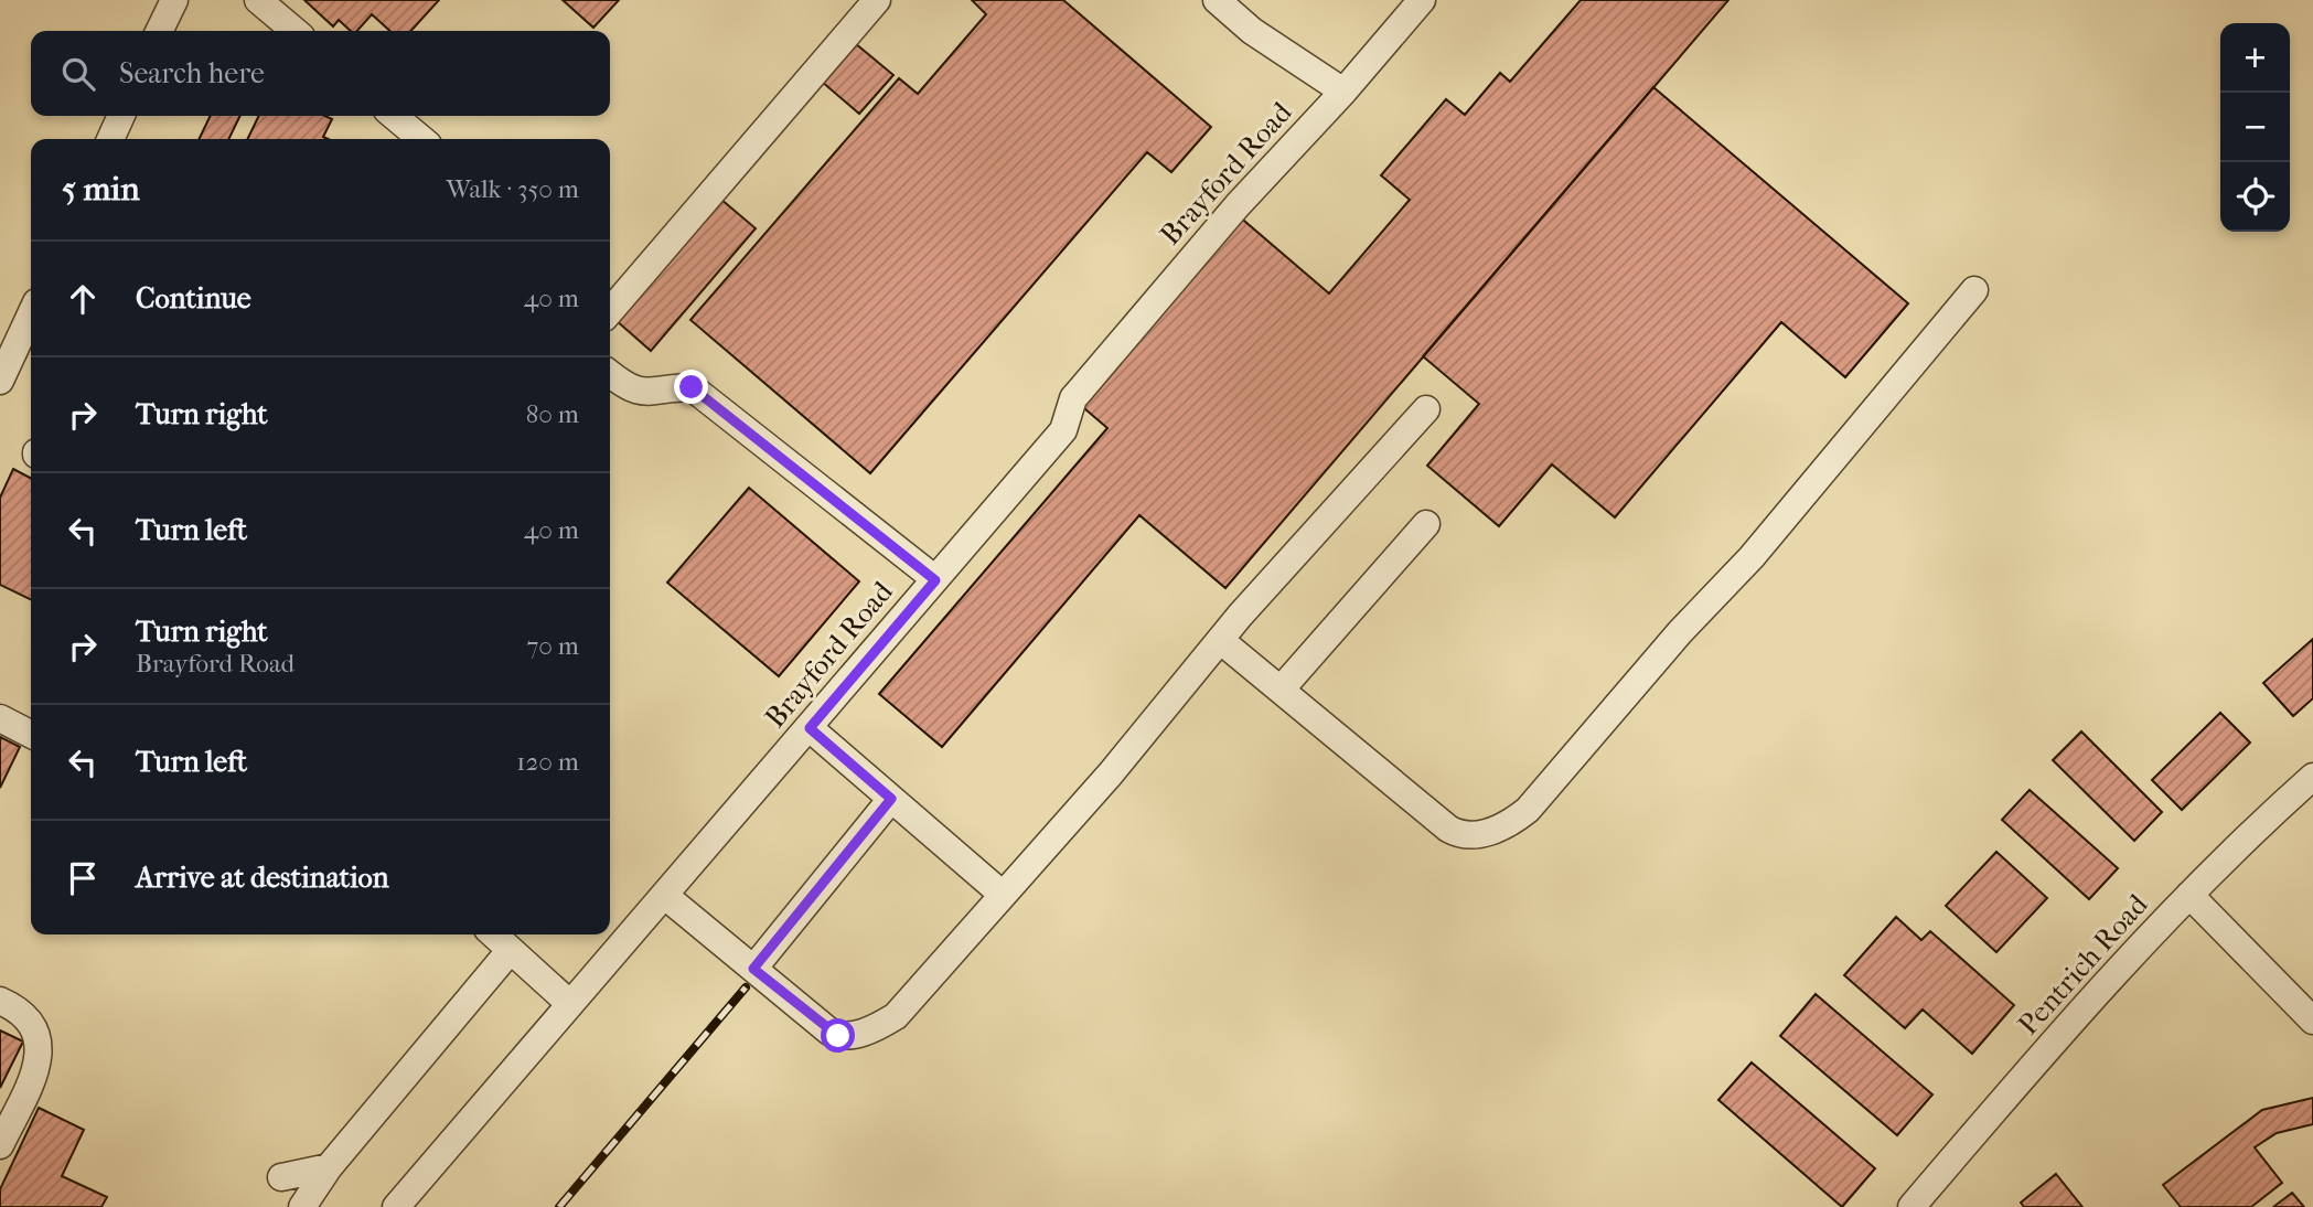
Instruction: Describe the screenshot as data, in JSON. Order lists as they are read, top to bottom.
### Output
{
  "streets": {
    "lane": ["Brayford Road", "Pentrich Road"]
  },
  "page": {
    "map_buttons": ["+", "−"],
    "search": "Search here",
    "heading": ["5 min", "Walk · 350 m"],
    "list": [
      ["Continue", "40 m"],
      ["Turn right", "80 m"],
      ["Turn left", "40 m"],
      ["Turn right", "Brayford Road", "70 m"],
      ["Turn left", "120 m"],
      "Arrive at destination"
    ]
  }
}
